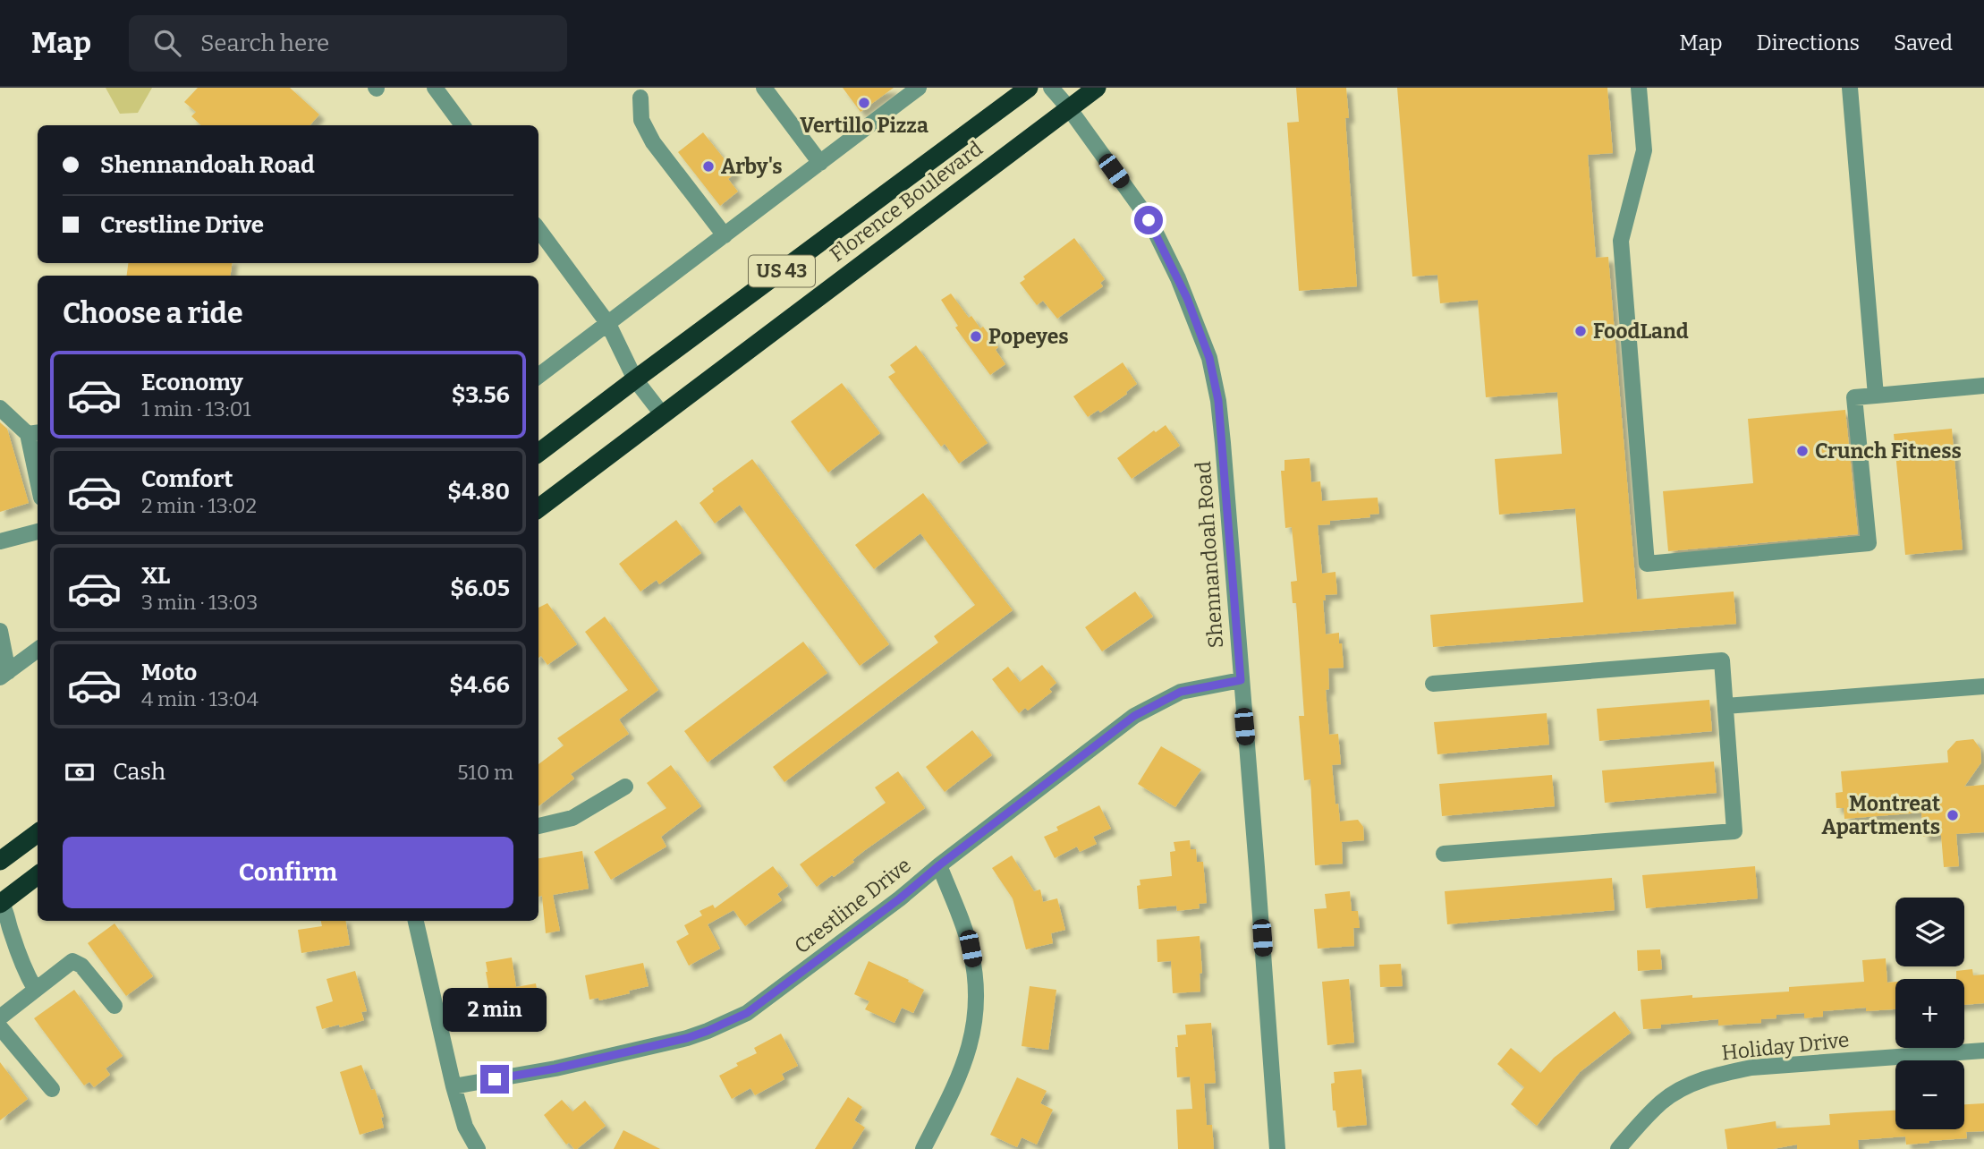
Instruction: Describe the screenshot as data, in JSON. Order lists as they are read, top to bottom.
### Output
{
  "streets": {
    "highway": ["Florence Boulevard", "US 43"],
    "street": ["Shennandoah Road", "Crestline Drive", "Holiday Drive"]
  },
  "crossings": [
    ["Florence Boulevard", "Shennandoah Road"],
    ["Shennandoah Road", "Crestline Drive"]
  ],
  "places": [
    "Vertillo Pizza",
    "Arby's",
    "FoodLand",
    "Popeyes",
    "Crunch Fitness",
    "Montreat Apartments"
  ],
  "page": {
    "header": "Map",
    "search": "Search here",
    "nav": ["Map", "Directions", "Saved"],
    "banner": ["Shennandoah Road", "Crestline Drive"],
    "heading": "Choose a ride",
    "list": [
      {
        "name": "Economy",
        "note": "1 min · 13:01",
        "value": "$3.56"
      },
      {
        "name": "Comfort",
        "note": "2 min · 13:02",
        "value": "$4.80"
      },
      {
        "name": "XL",
        "note": "3 min · 13:03",
        "value": "$6.05"
      },
      {
        "name": "Moto",
        "note": "4 min · 13:04",
        "value": "$4.66"
      }
    ],
    "pay": ["Cash", "510 m"],
    "buttons": "Confirm",
    "map_buttons": ["+", "−"],
    "bubble": "2 min"
  }
}
